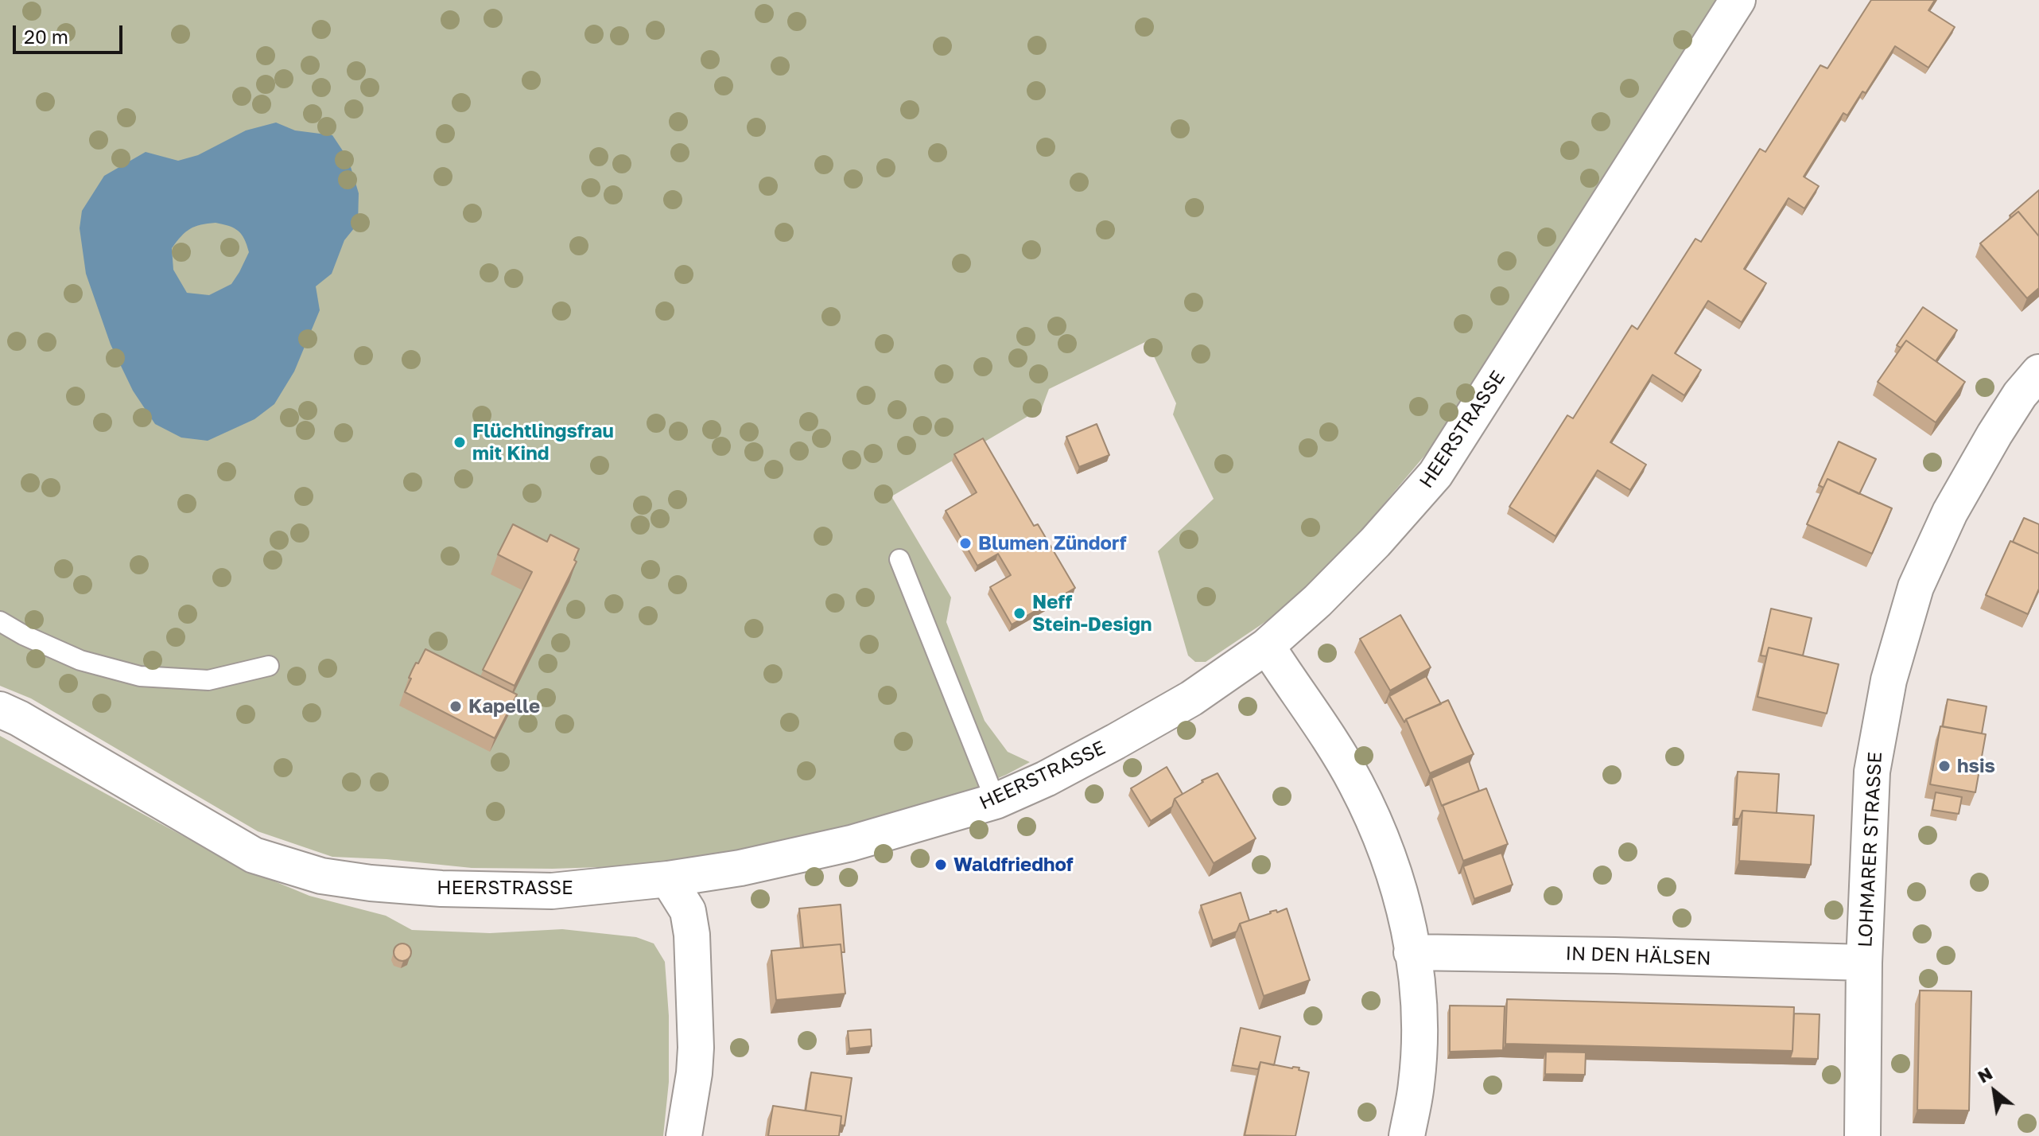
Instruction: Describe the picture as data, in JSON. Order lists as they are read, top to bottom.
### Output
{
  "streets": {
    "street": ["HEERSTRASSE", "LOHMARER STRASSE", "IN DEN HÄLSEN"]
  },
  "crossings": [
    ["LOHMARER STRASSE", "IN DEN HÄLSEN"]
  ],
  "places": [
    "Flüchtlingsfrau mit Kind",
    "Blumen Zündorf",
    "Neff Stein-Design",
    "Kapelle",
    "hsis",
    "Waldfriedhof"
  ],
  "scale_bar": "20 m",
  "north": "top left"
}
